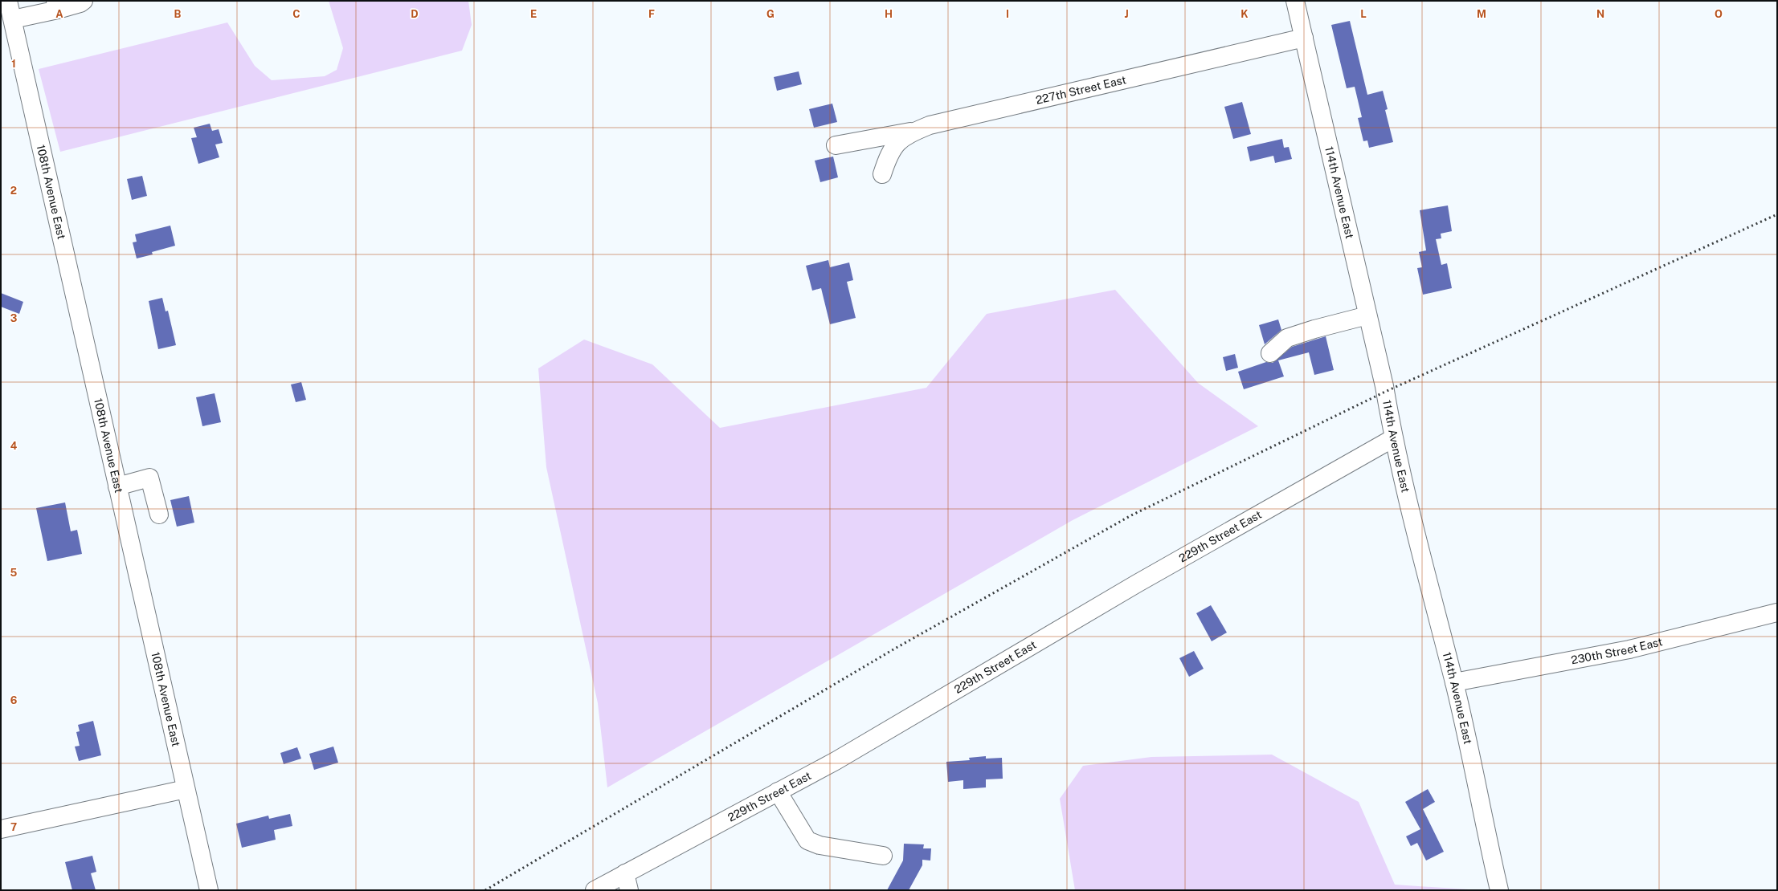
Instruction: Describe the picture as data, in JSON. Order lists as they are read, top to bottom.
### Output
{
  "streets": {
    "street": [
      "227th Street East",
      "108th Avenue East",
      "114th Avenue East",
      "229th Street East",
      "230th Street East"
    ]
  },
  "crossings": [
    ["227th Street East", "114th Avenue East"],
    ["114th Avenue East", "229th Street East"],
    ["114th Avenue East", "230th Street East"]
  ],
  "grid": {
    "columns": [
      "A",
      "B",
      "C",
      "D",
      "E",
      "F",
      "G",
      "H",
      "I",
      "J",
      "K",
      "L",
      "M",
      "N",
      "O"
    ],
    "rows": [
      "1",
      "2",
      "3",
      "4",
      "5",
      "6",
      "7"
    ]
  }
}
